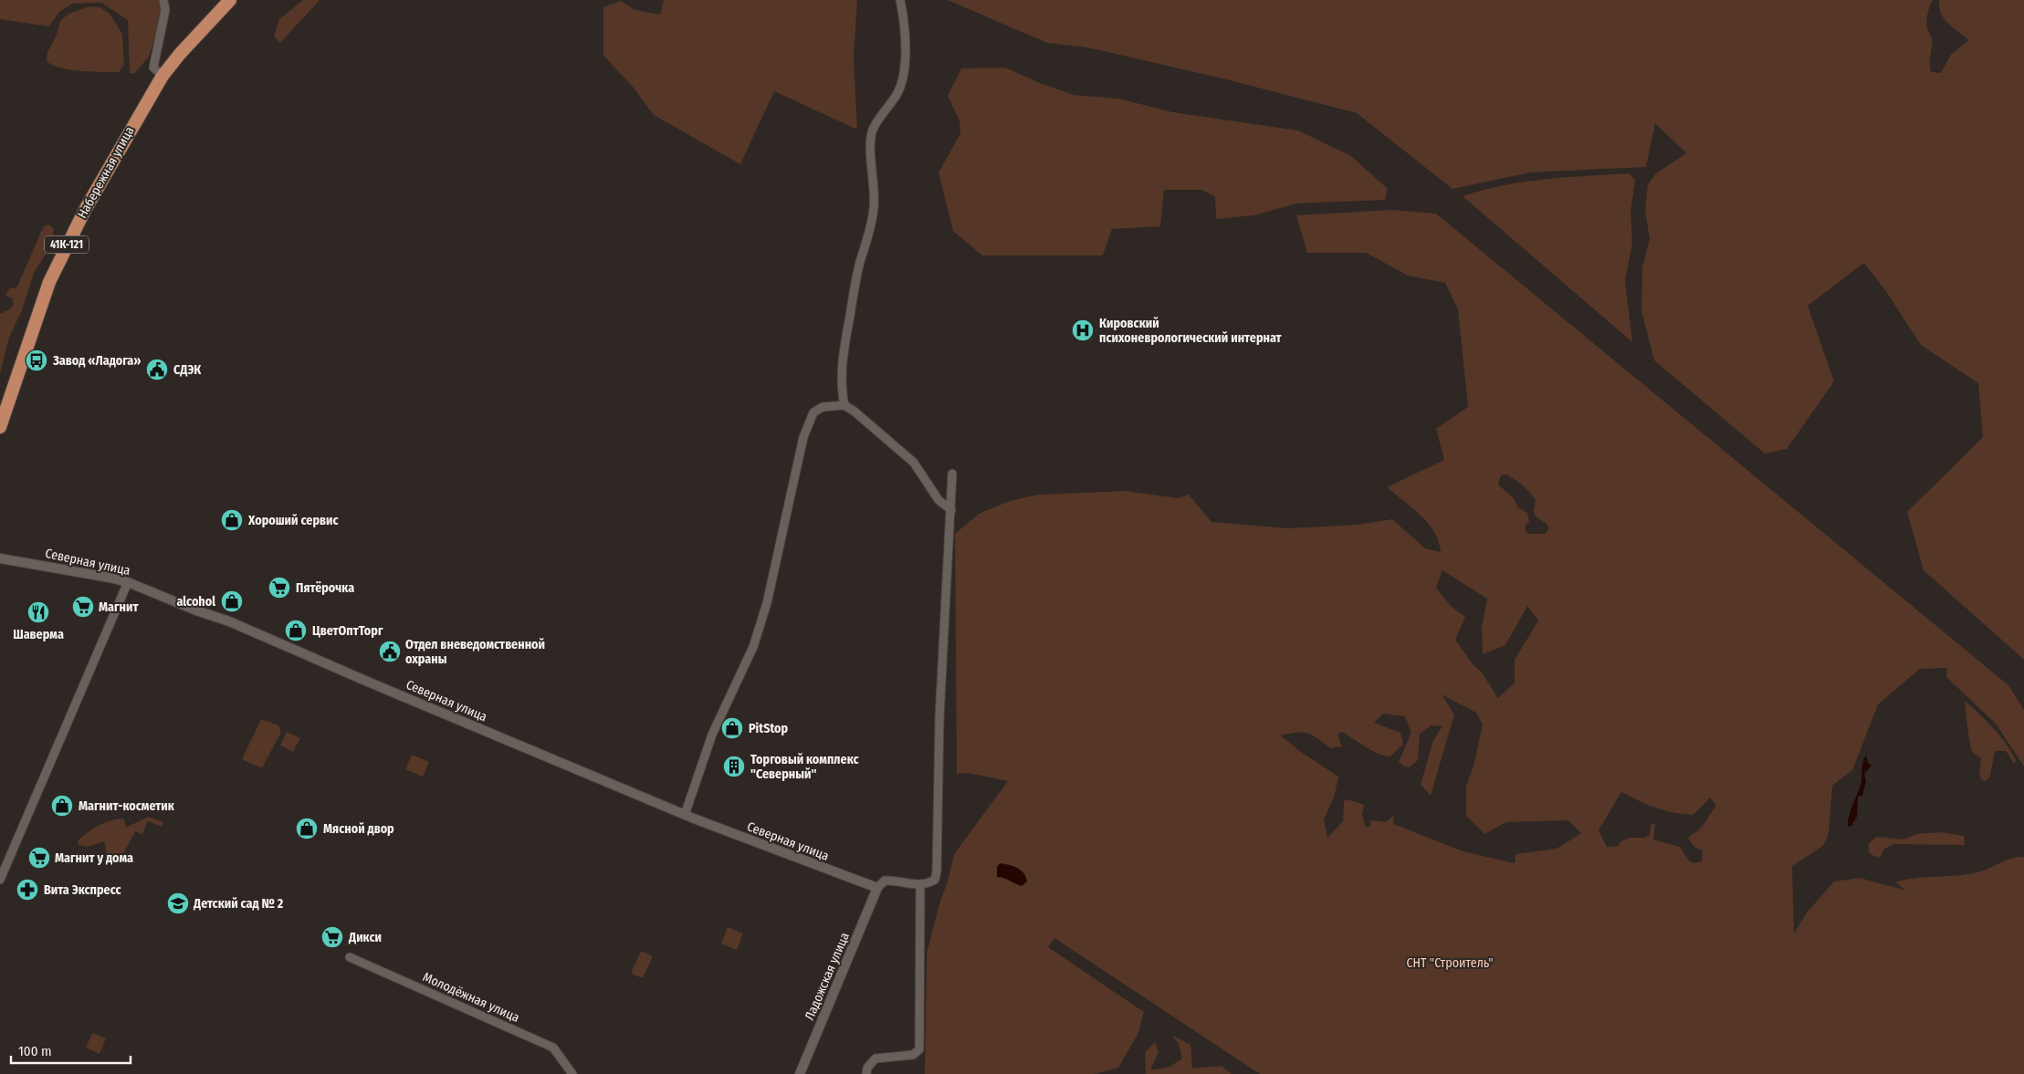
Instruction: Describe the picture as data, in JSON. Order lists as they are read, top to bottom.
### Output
{
  "streets": {
    "main road": ["Набережная улица", "41К-121"],
    "street": ["Северная улица", "Ладожская улица", "Молодёжная улица"]
  },
  "crossings": [
    ["Набережная улица", "41К-121"],
    ["Северная улица", "Ладожская улица"]
  ],
  "parks": ["СНТ \"Строитель\""],
  "places": {
    "hospital": ["Кировский психоневрологический интернат"],
    "bus stop": ["Завод «Ладога»"],
    "public building": ["СДЭК", "Отдел вневедомственной охраны"],
    "shop": [
      "Хороший сервис",
      "alcohol",
      "ЦветОптТорг",
      "PitStop",
      "Магнит-косметик",
      "Мясной двор"
    ],
    "supermarket": [
      "Пятёрочка",
      "Магнит",
      "Магнит у дома",
      "Дикси"
    ],
    "restaurant": ["Шаверма"],
    "building": ["Торговый комплекс \"Северный\""],
    "pharmacy": ["Вита Экспресс"],
    "school or university": ["Детский сад № 2"]
  },
  "scale_bar": "100 m"
}
